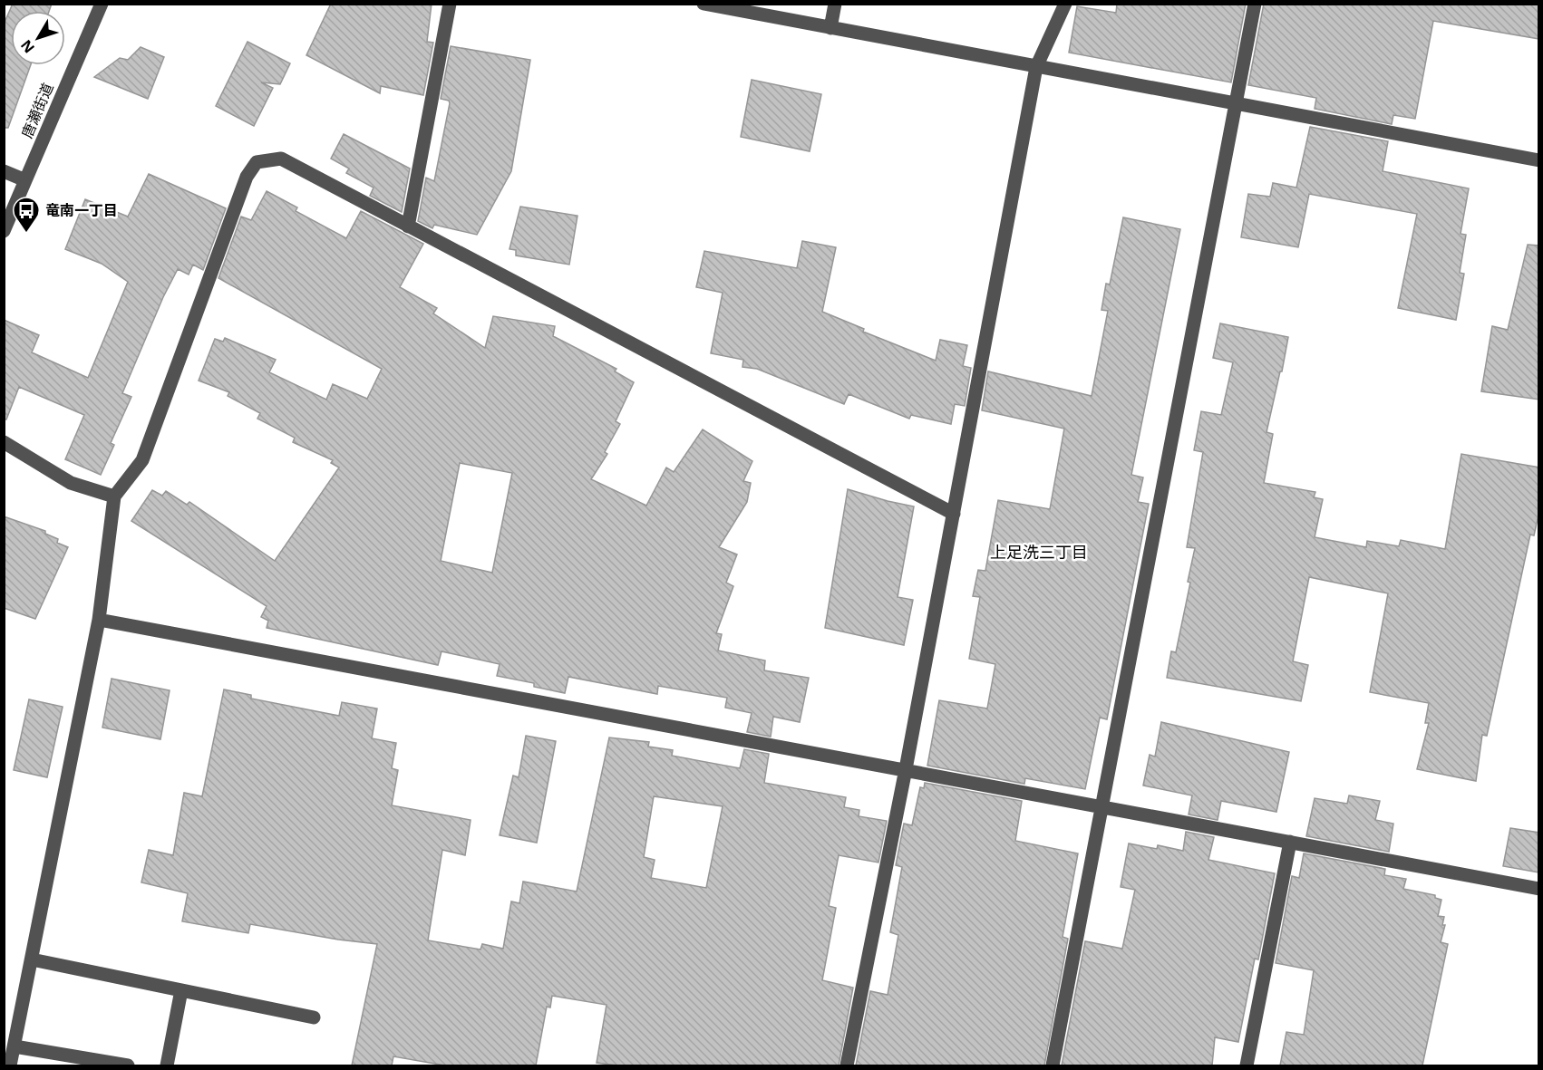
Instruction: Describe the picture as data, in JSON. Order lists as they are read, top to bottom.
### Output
{
  "streets": {
    "street": ["唐瀬街道"]
  },
  "districts": ["上足洗三丁目"],
  "places": {
    "bus stop": ["竜南一丁目"]
  },
  "north": "bottom left"
}
